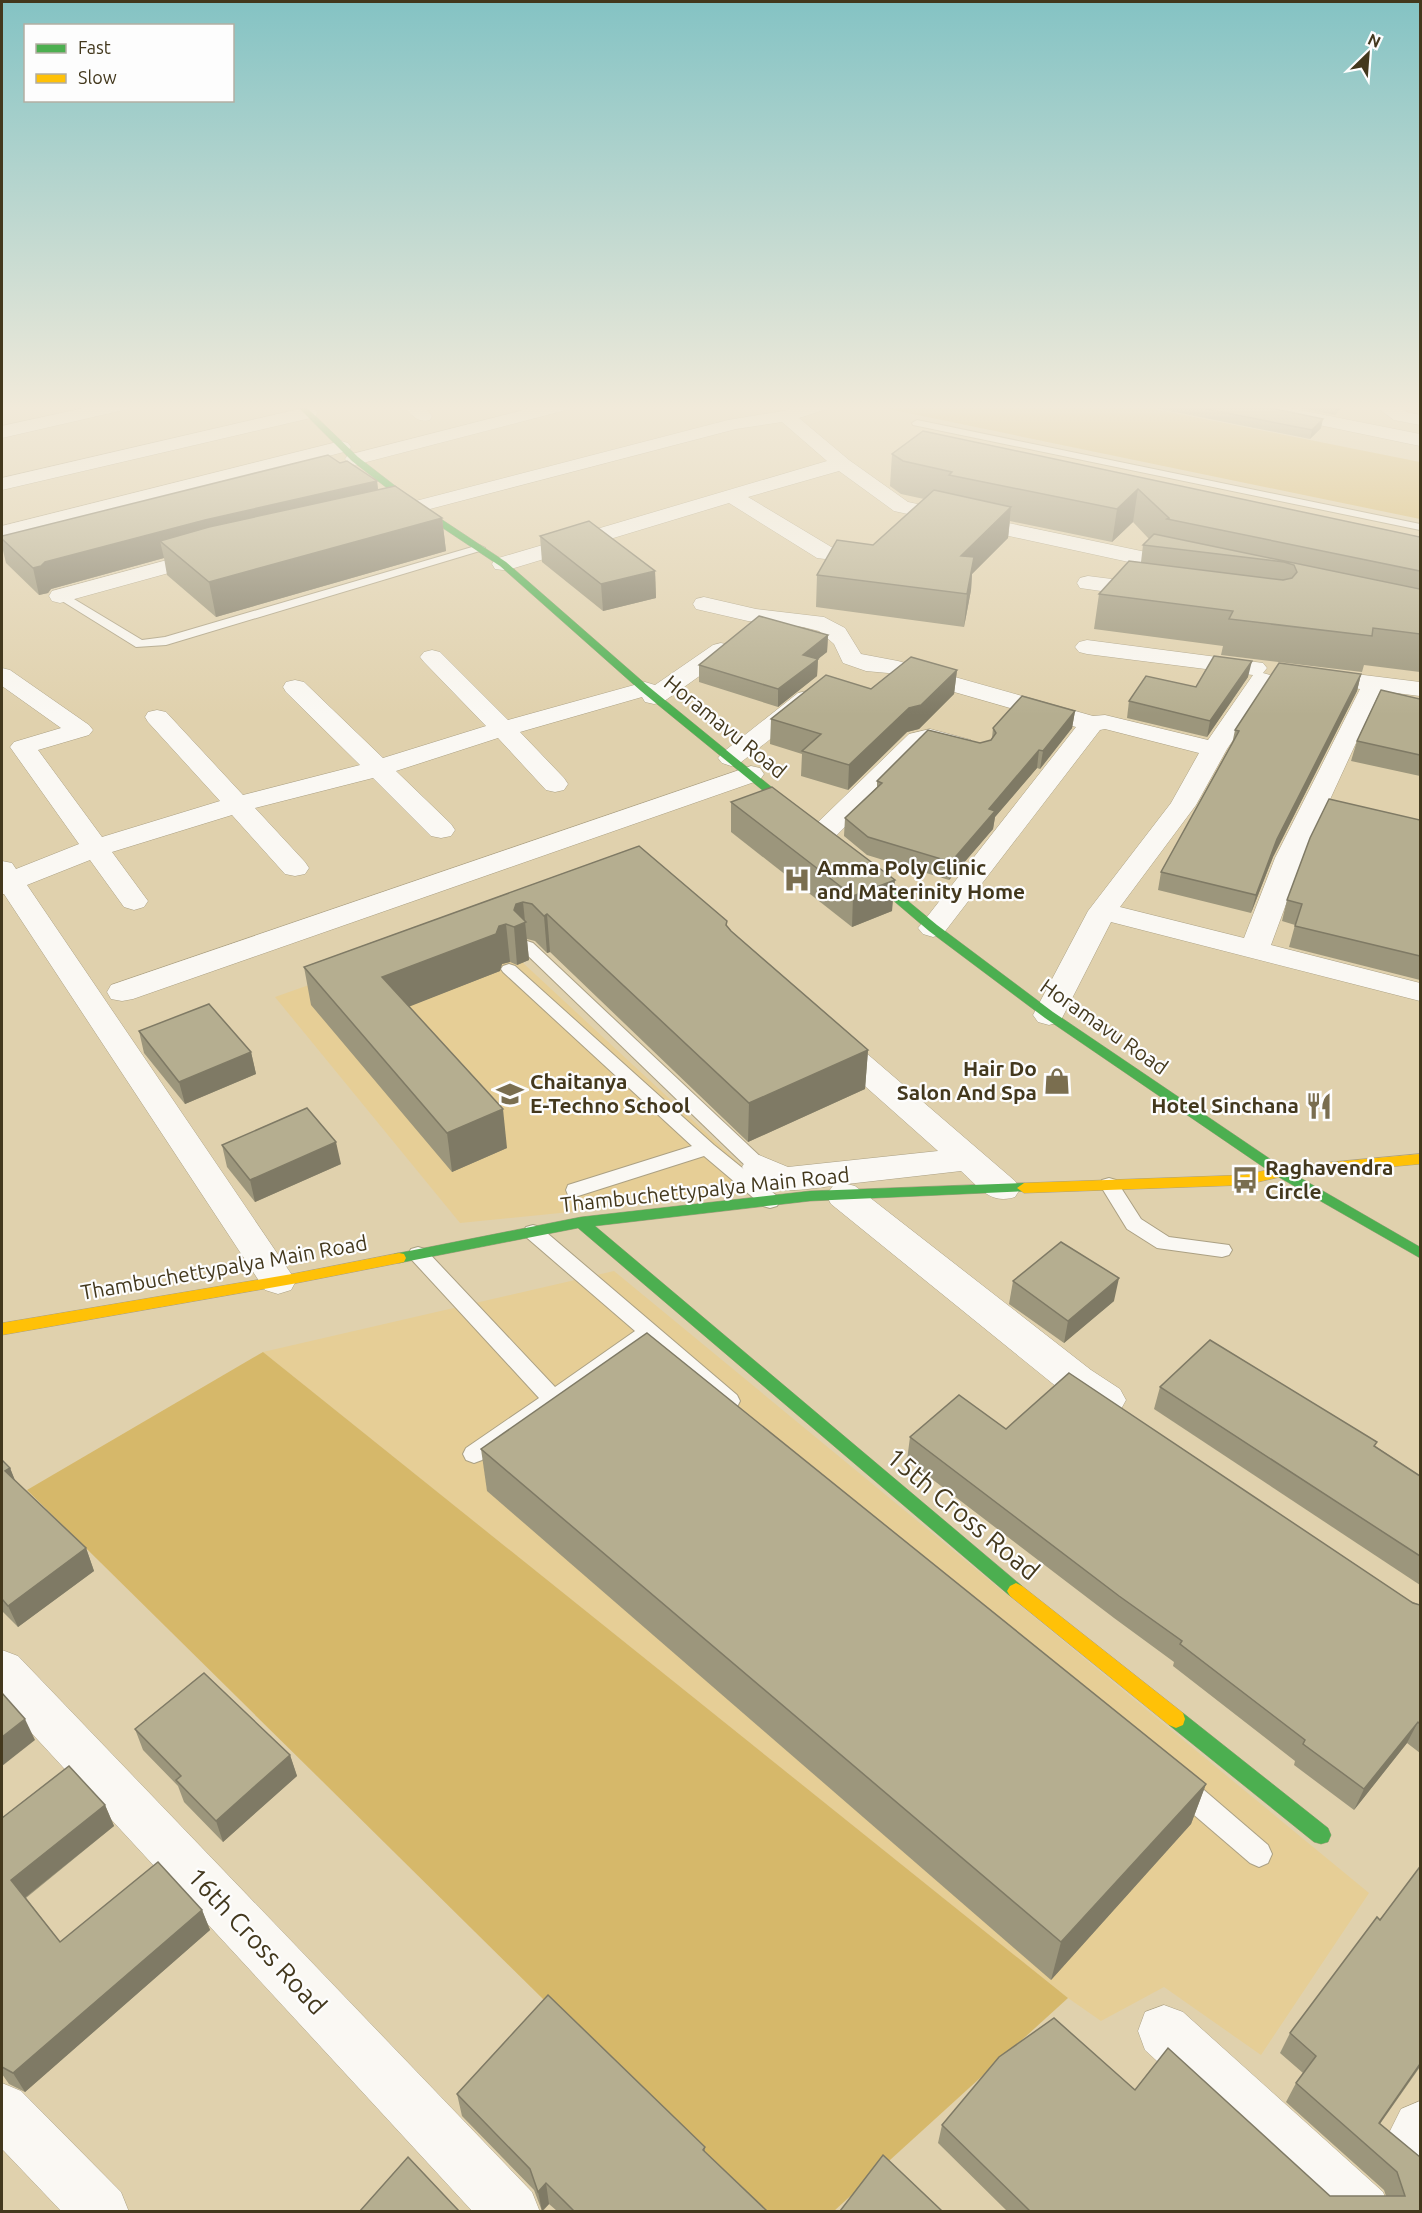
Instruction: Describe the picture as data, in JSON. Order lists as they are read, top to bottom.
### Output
{
  "streets": {
    "street": [
      "Horamavu Road",
      "Thambuchettypalya Main Road",
      "15th Cross Road",
      "16th Cross Road"
    ]
  },
  "crossings": [
    ["Horamavu Road", "Thambuchettypalya Main Road"],
    ["Thambuchettypalya Main Road", "15th Cross Road"]
  ],
  "places": {
    "hospital": ["Amma Poly Clinic and Materinity Home"],
    "shop": ["Hair Do Salon And Spa"],
    "school or university": ["Chaitanya E-Techno School"],
    "restaurant": ["Hotel Sinchana"],
    "bus stop": ["Raghavendra Circle"]
  },
  "legend": ["Fast", "Slow"],
  "north": "top right"
}
